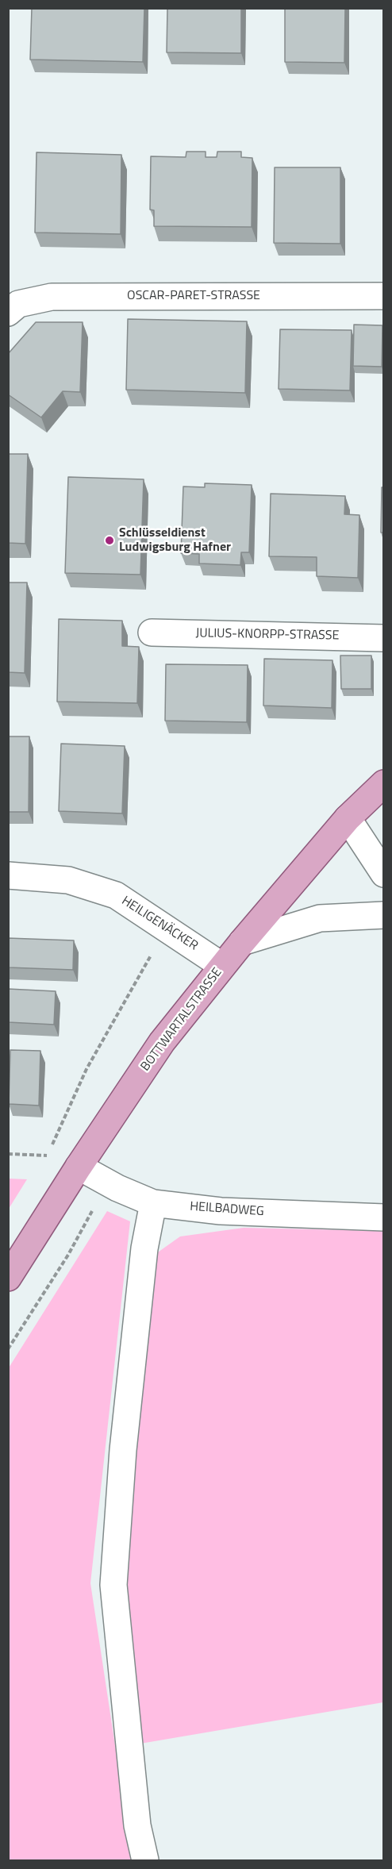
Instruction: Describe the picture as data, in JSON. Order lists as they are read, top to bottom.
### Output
{
  "streets": {
    "main road": ["BOTTWARTALSTRASSE"],
    "street": [
      "OSCAR-PARET-STRASSE",
      "JULIUS-KNORPP-STRASSE",
      "HEILIGENÄCKER",
      "HEILBADWEG"
    ]
  },
  "crossings": [
    ["HEILIGENÄCKER", "BOTTWARTALSTRASSE"],
    ["BOTTWARTALSTRASSE", "HEILBADWEG"]
  ],
  "places": ["Schlüsseldienst Ludwigsburg Hafner"]
}
